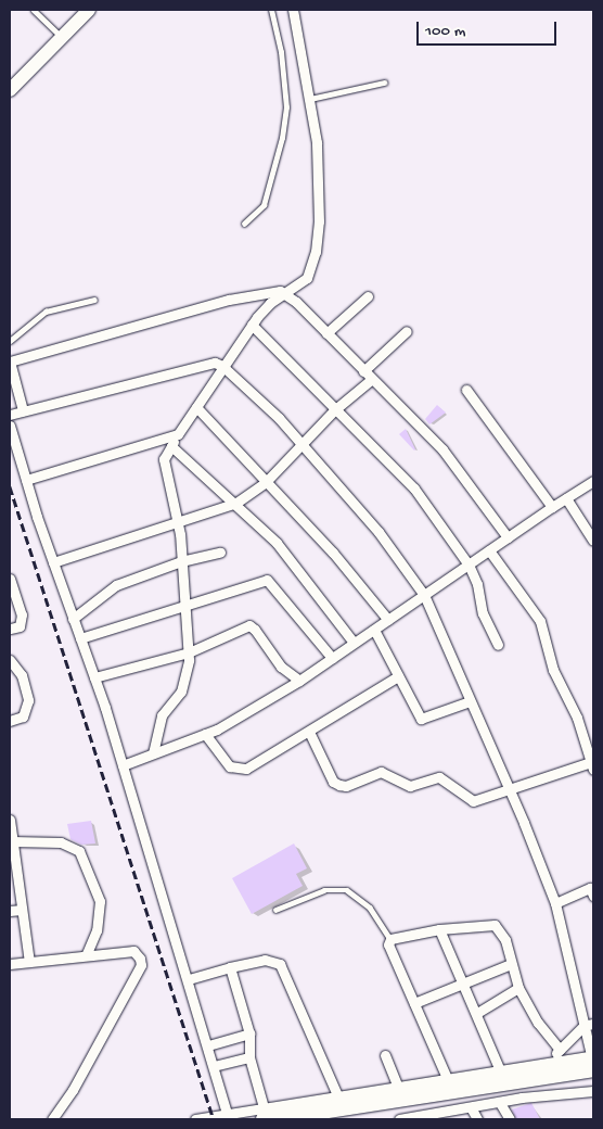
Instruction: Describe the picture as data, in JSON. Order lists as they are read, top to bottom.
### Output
{
  "scale_bar": "100 m"
}
